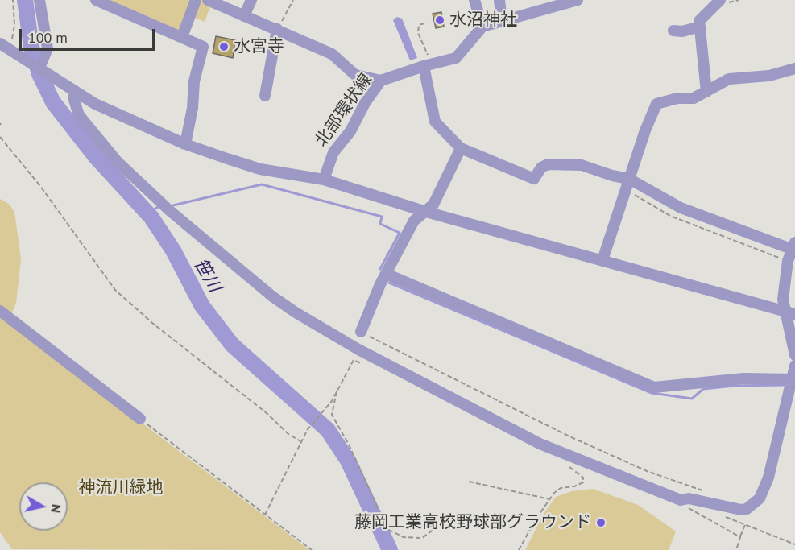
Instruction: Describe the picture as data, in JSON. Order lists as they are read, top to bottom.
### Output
{
  "streets": {
    "street": ["北部環状線"]
  },
  "water": ["笹川"],
  "parks": ["神流川緑地"],
  "places": ["水沼神社", "水宮寺", "藤岡工業高校野球部グラウンド"],
  "scale_bar": "100 m",
  "north": "right"
}
